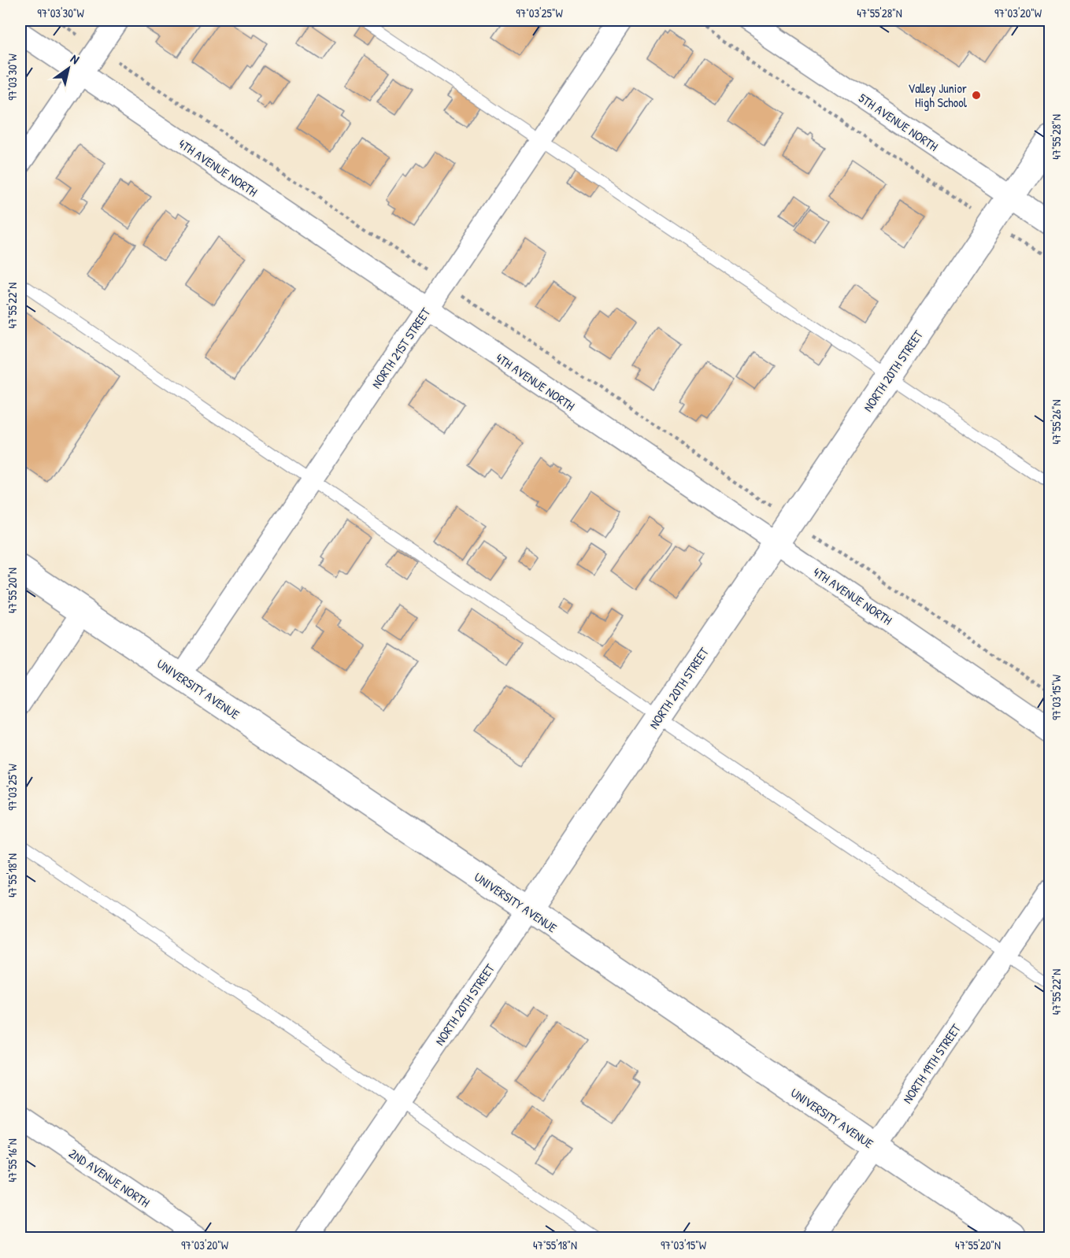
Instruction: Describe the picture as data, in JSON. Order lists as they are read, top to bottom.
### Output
{
  "streets": {
    "street": [
      "5TH AVENUE NORTH",
      "4TH AVENUE NORTH",
      "NORTH 21ST STREET",
      "NORTH 20TH STREET",
      "UNIVERSITY AVENUE",
      "NORTH 19TH STREET",
      "2ND AVENUE NORTH"
    ]
  },
  "crossings": [
    ["5TH AVENUE NORTH", "NORTH 20TH STREET"],
    ["4TH AVENUE NORTH", "NORTH 21ST STREET"],
    ["4TH AVENUE NORTH", "NORTH 20TH STREET"],
    ["NORTH 21ST STREET", "UNIVERSITY AVENUE"],
    ["NORTH 20TH STREET", "UNIVERSITY AVENUE"],
    ["UNIVERSITY AVENUE", "NORTH 19TH STREET"]
  ],
  "places": ["Valley Junior High School"],
  "north": "top right",
  "coordinates": [
    "97°03'30\"W",
    "97°03'25\"W",
    "47°55'28\"N",
    "97°03'20\"W",
    "47°55'22\"N",
    "47°55'26\"N",
    "47°55'20\"N",
    "97°03'15\"W",
    "47°55'18\"N",
    "47°55'16\"N"
  ]
}
